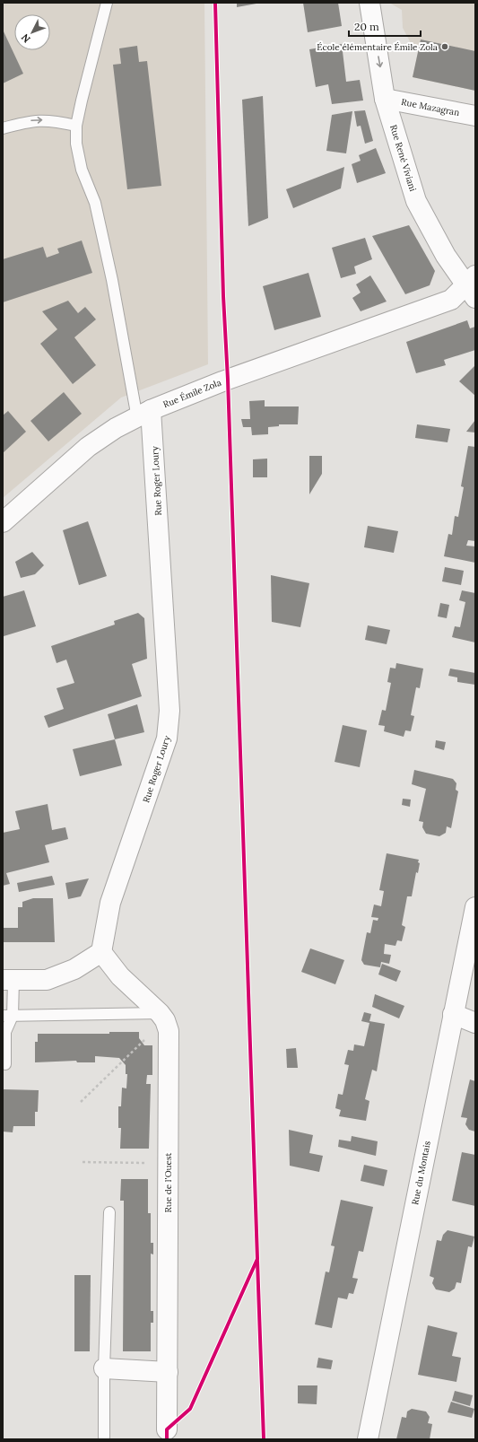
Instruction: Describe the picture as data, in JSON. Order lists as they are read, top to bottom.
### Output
{
  "streets": {
    "street": [
      "Rue Mazagran",
      "Rue René Viviani",
      "Rue Émile Zola",
      "Rue Roger Loury",
      "Rue du Montais",
      "Rue de l'Ouest"
    ]
  },
  "crossings": [
    ["Rue Mazagran", "Rue René Viviani"],
    ["Rue René Viviani", "Rue Émile Zola"],
    ["Rue Émile Zola", "Rue Roger Loury"]
  ],
  "places": ["École élémentaire Émile Zola"],
  "scale_bar": "20 m",
  "north": "bottom left"
}
